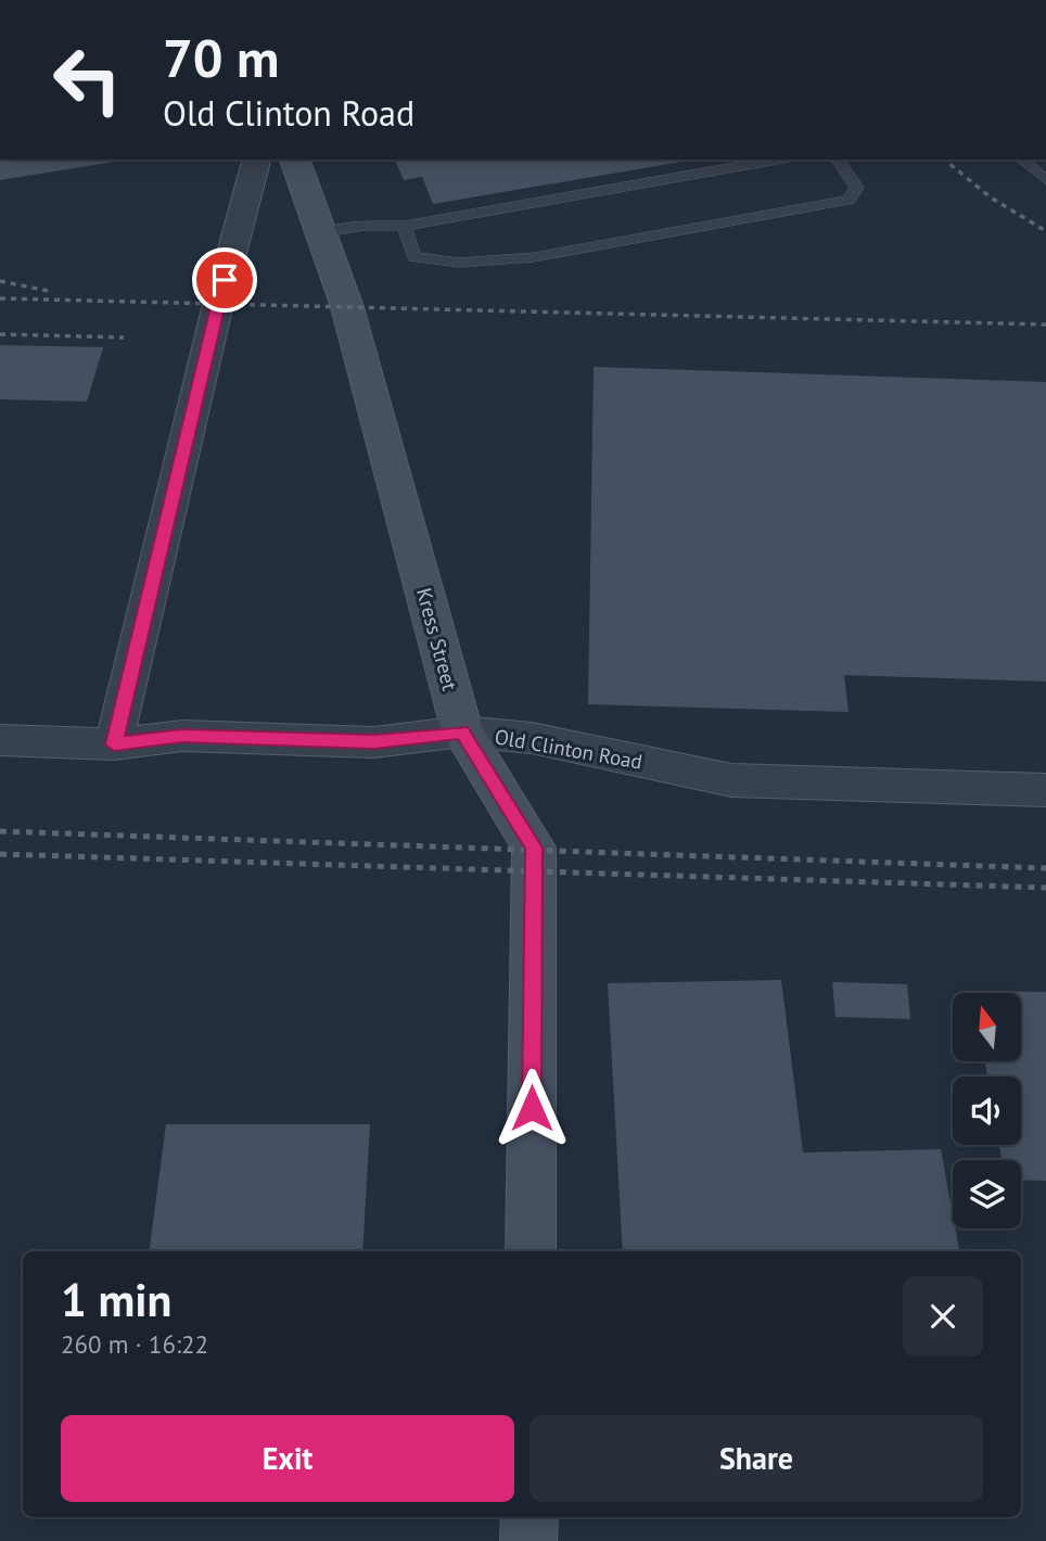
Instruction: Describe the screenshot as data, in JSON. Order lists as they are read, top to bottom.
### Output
{
  "streets": {
    "street": ["Kress Street", "Old Clinton Road"]
  },
  "crossings": [
    ["Kress Street", "Old Clinton Road"]
  ],
  "north": "top",
  "page": {
    "turn": ["70 m", "Old Clinton Road"],
    "heading": ["1 min", "260 m · 16:22"],
    "buttons": ["Exit", "Share"]
  }
}
